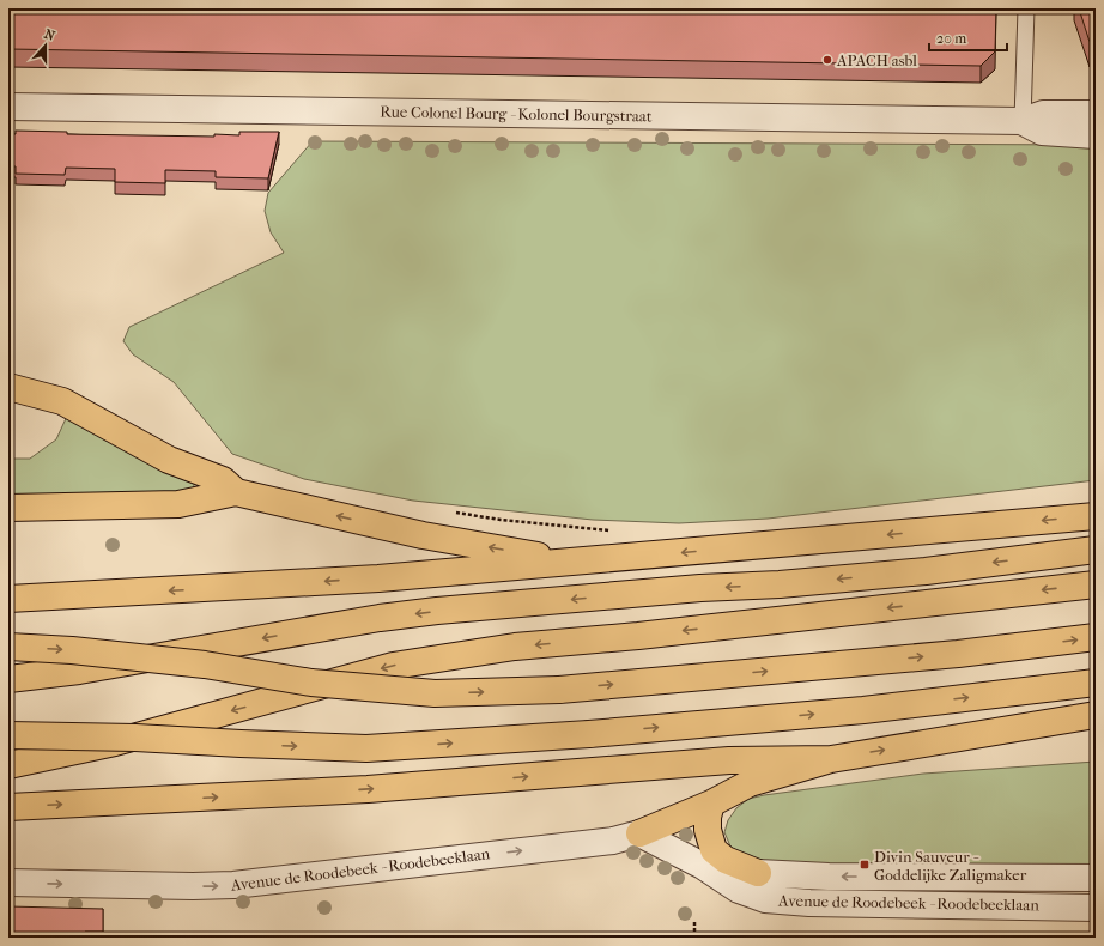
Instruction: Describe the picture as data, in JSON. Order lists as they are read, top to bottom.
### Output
{
  "streets": {
    "street": ["Rue Colonel Bourg - Kolonel Bourgstraat", "Avenue de Roodebeek - Roodebeeklaan"]
  },
  "places": {
    "other": ["APACH asbl"],
    "transit": ["Divin Sauveur - Goddelijke Zaligmaker"]
  },
  "scale_bar": "20 m",
  "north": "top"
}
